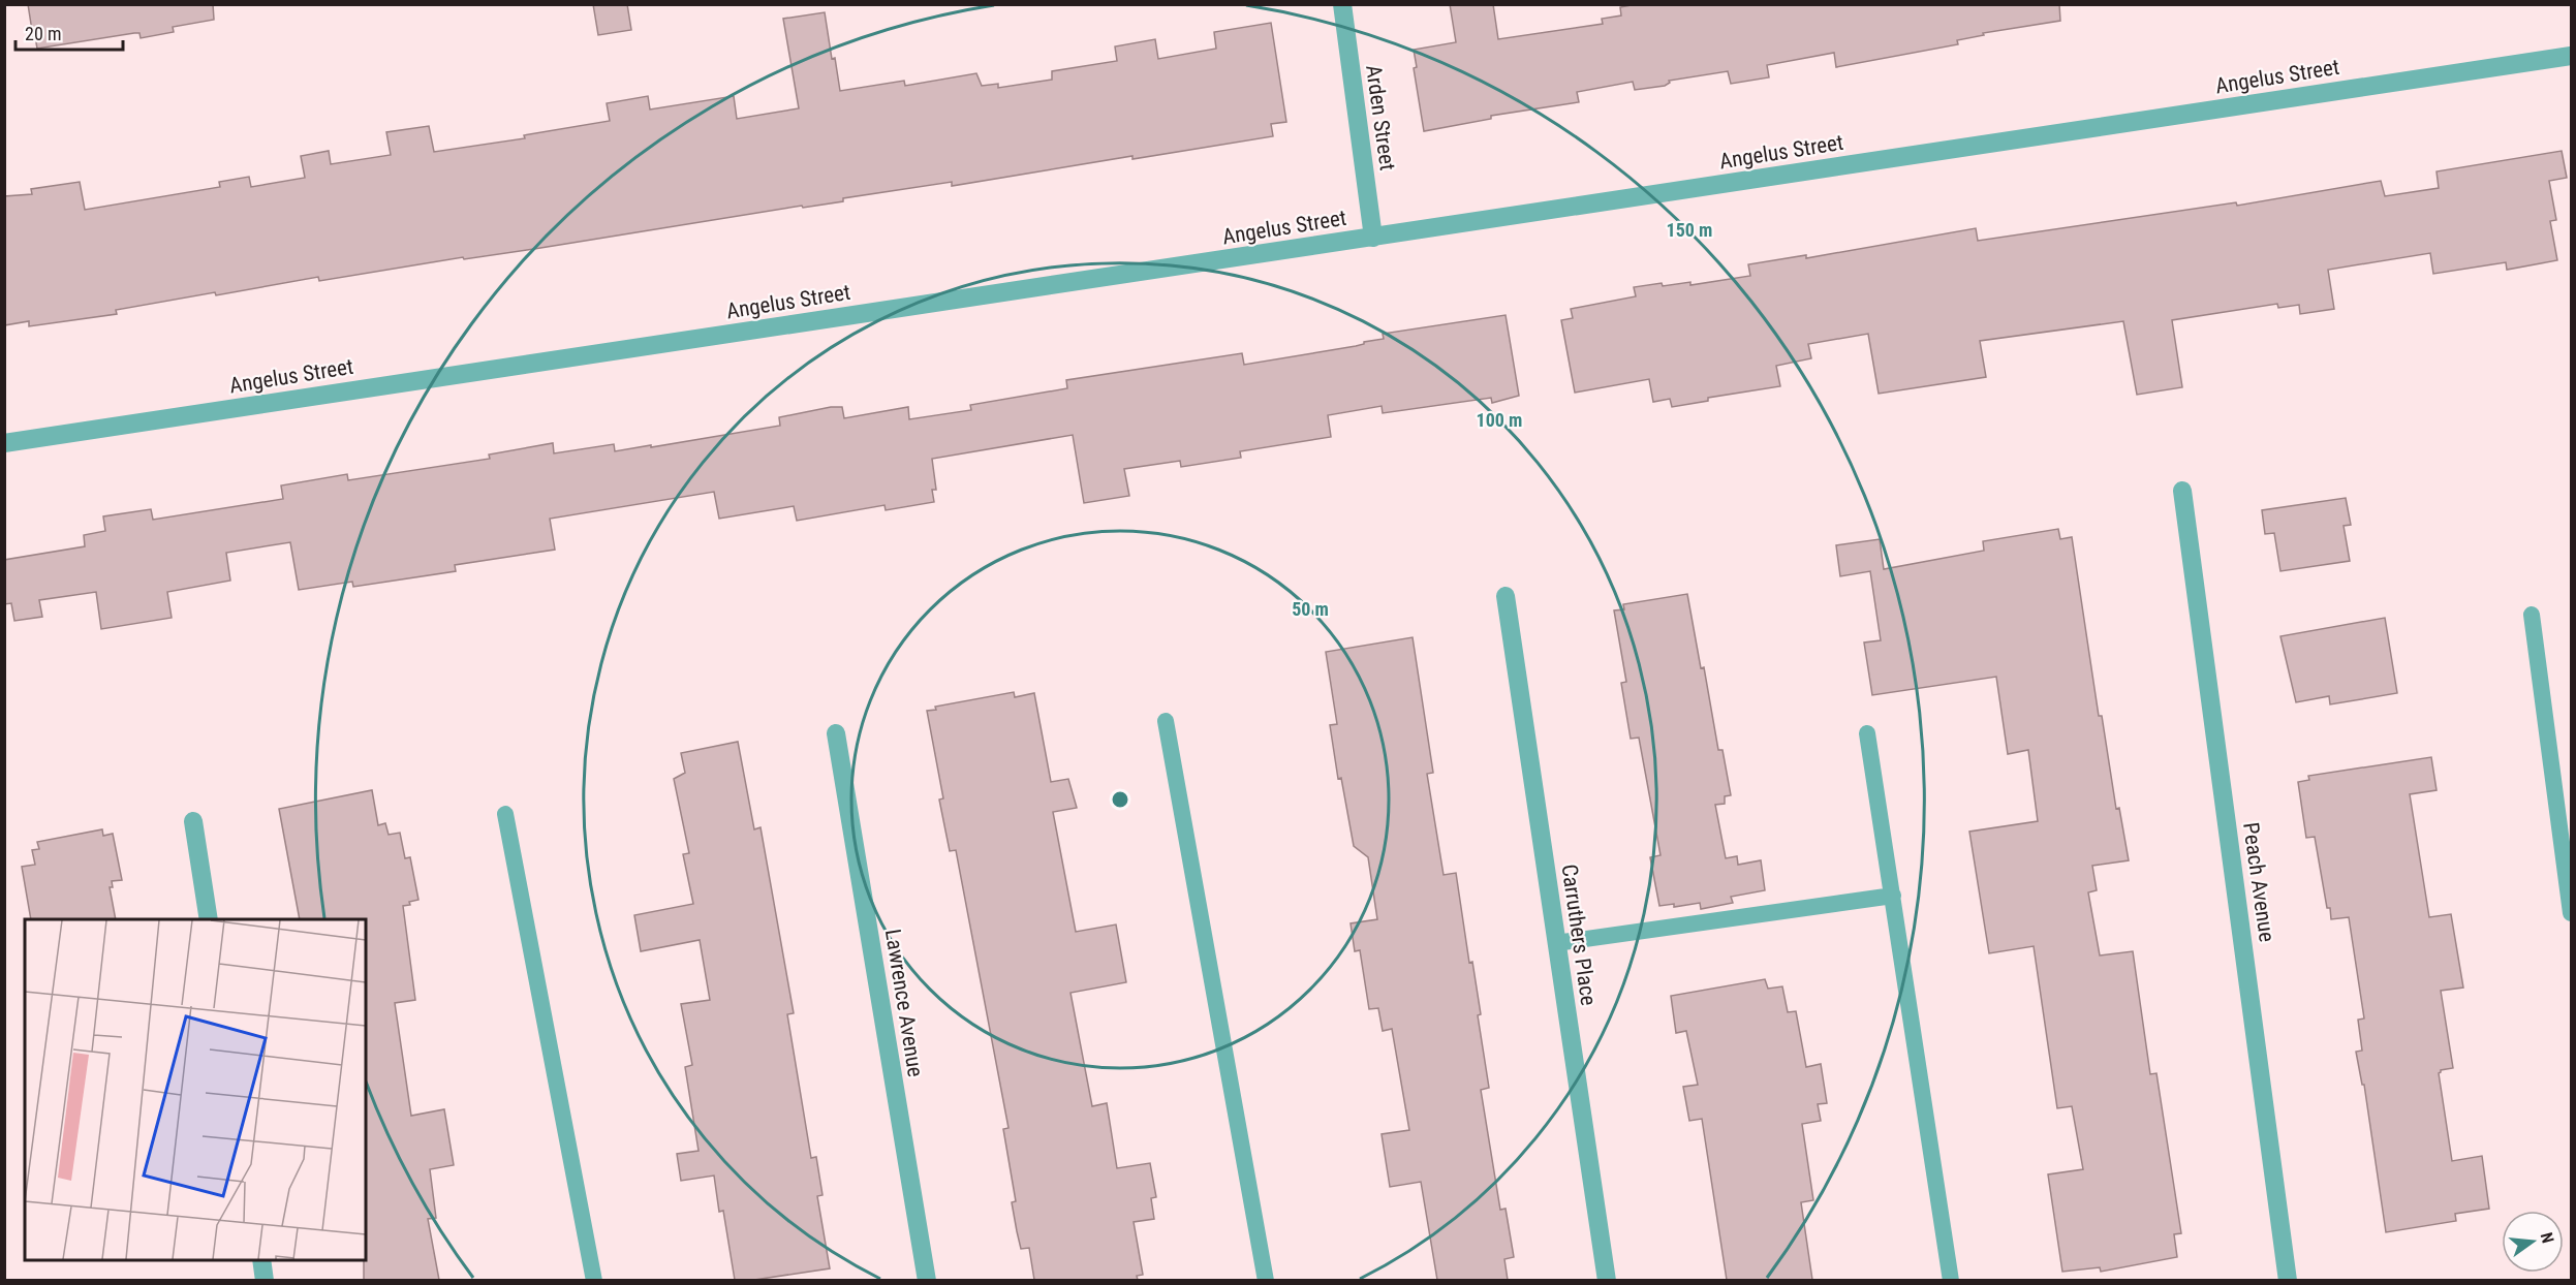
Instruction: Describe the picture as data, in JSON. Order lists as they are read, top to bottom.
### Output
{
  "streets": {
    "street": [
      "Angelus Street",
      "Arden Street",
      "Peach Avenue",
      "Carruthers Place",
      "Lawrence Avenue"
    ]
  },
  "crossings": [
    ["Angelus Street", "Arden Street"]
  ],
  "scale_bar": "20 m",
  "north": "right",
  "rings": ["150 m", "100 m", "50 m"]
}
